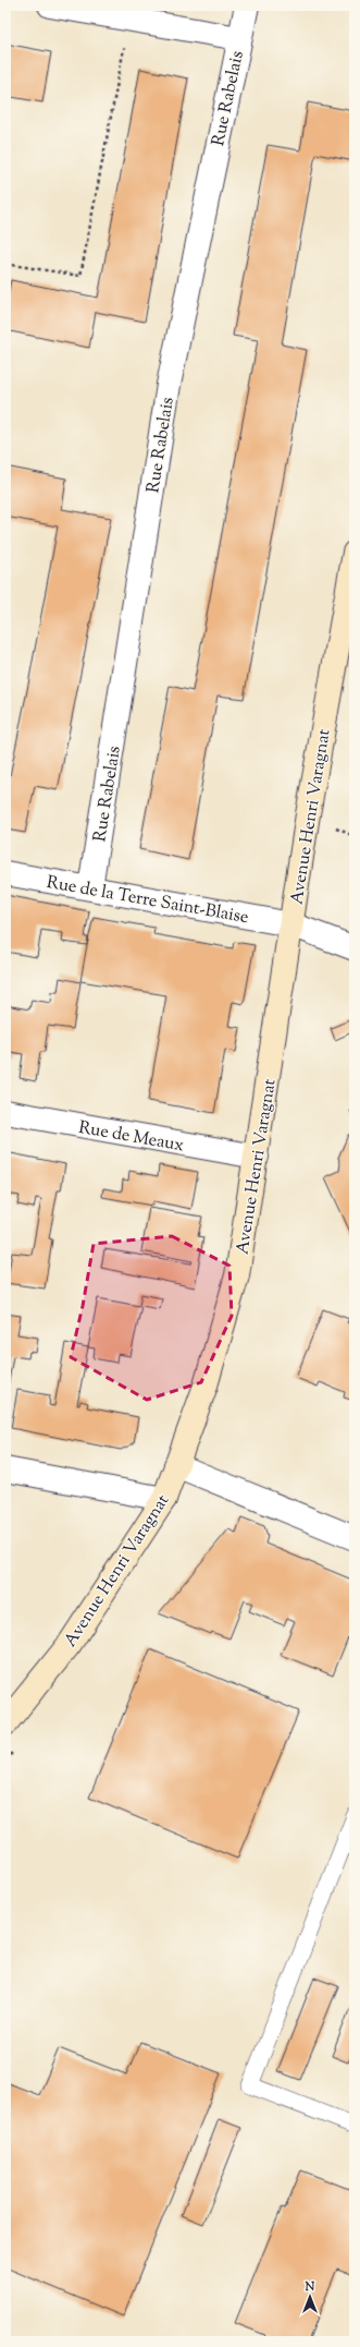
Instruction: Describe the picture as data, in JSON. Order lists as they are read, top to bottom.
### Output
{
  "streets": {
    "street": [
      "Rue Rabelais",
      "Avenue Henri Varagnat",
      "Rue de la Terre Saint-Blaise",
      "Rue de Meaux"
    ]
  },
  "crossings": [
    ["Rue Rabelais", "Rue de la Terre Saint-Blaise"],
    ["Avenue Henri Varagnat", "Rue de la Terre Saint-Blaise"],
    ["Avenue Henri Varagnat", "Rue de Meaux"]
  ],
  "north": "top"
}
